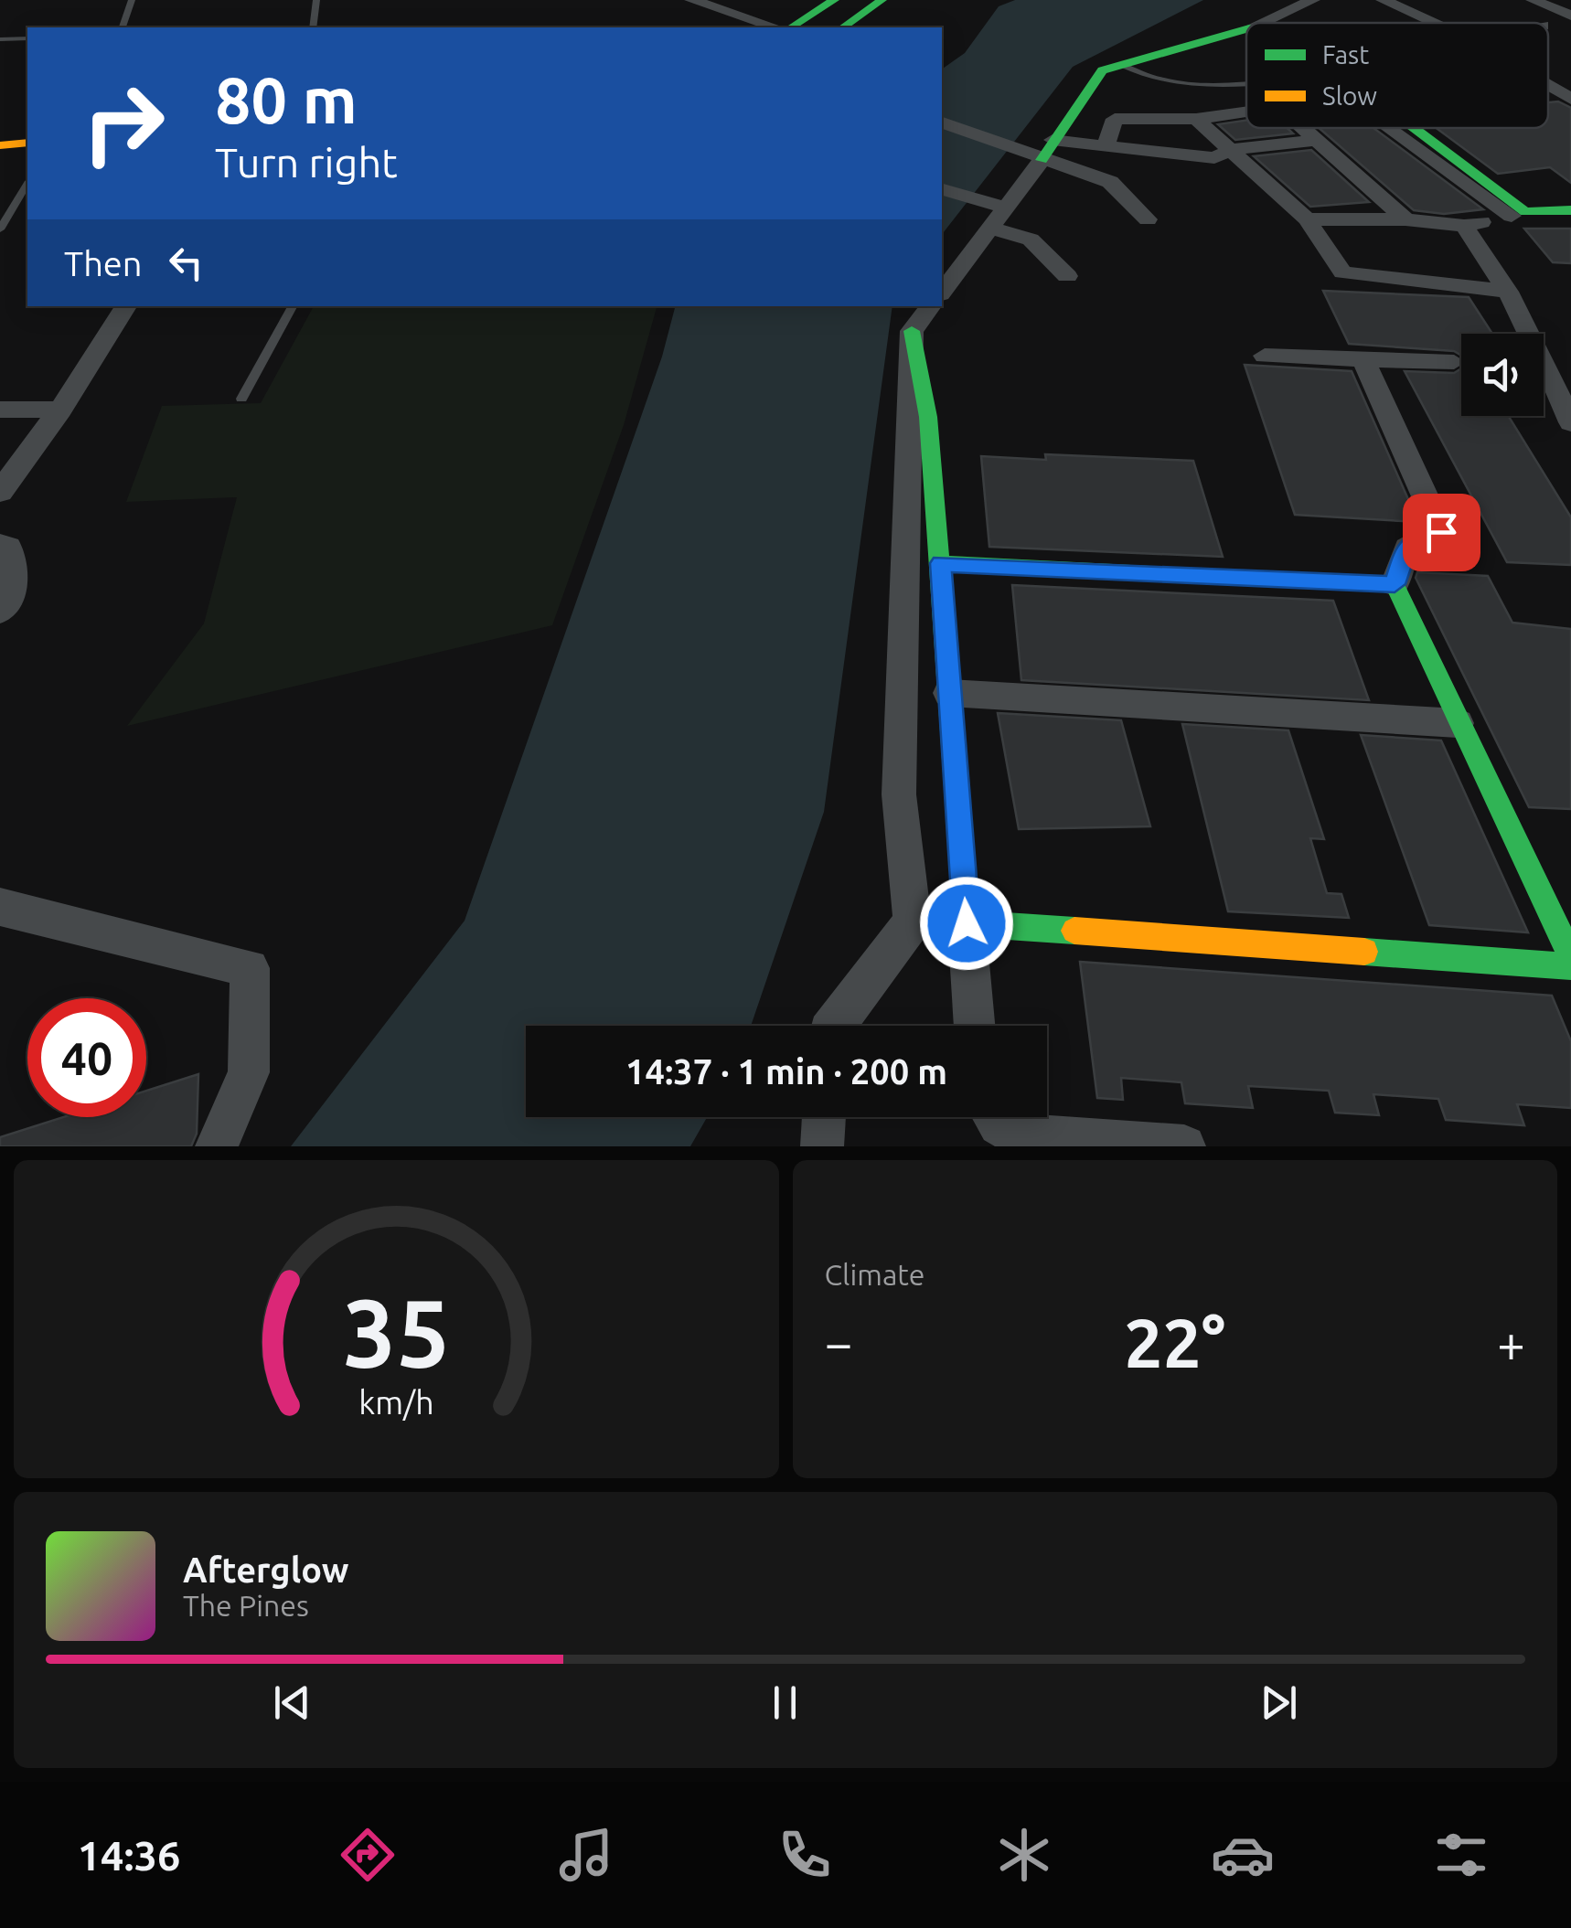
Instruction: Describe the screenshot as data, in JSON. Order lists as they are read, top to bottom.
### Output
{
  "legend": ["Fast", "Slow"],
  "page": {
    "turn": ["80 m", "Turn right"],
    "then": "Then",
    "limit": "40",
    "trip": "14:37 · 1 min · 200 m",
    "tile": "Climate",
    "heat": ["−", "22°", "+"],
    "song": ["Afterglow", "The Pines"],
    "tabs": "14:36",
    "gauge": ["35", "km/h"]
  }
}
